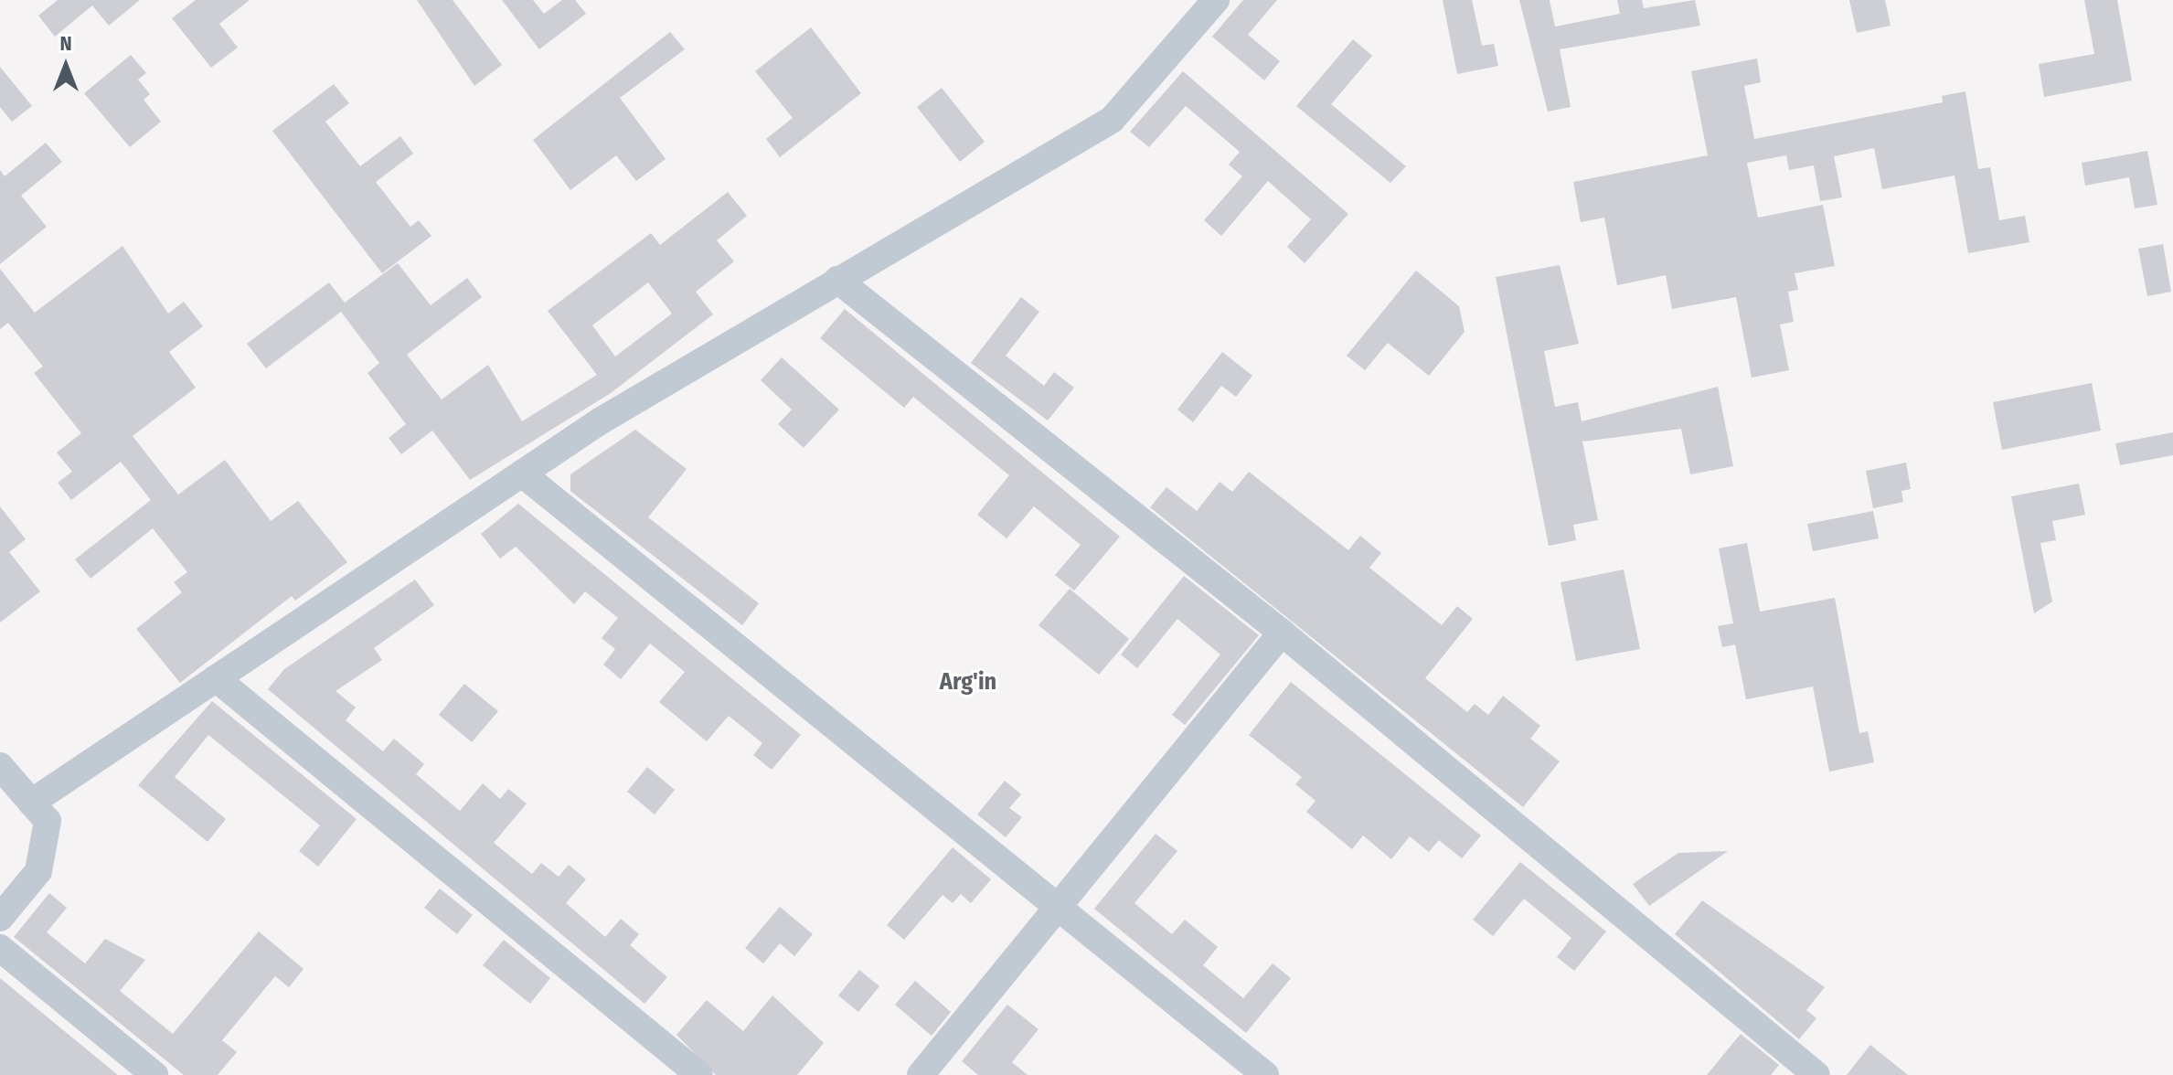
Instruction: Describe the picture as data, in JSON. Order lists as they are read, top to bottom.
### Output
{
  "districts": ["Arg'in"],
  "north": "top"
}
